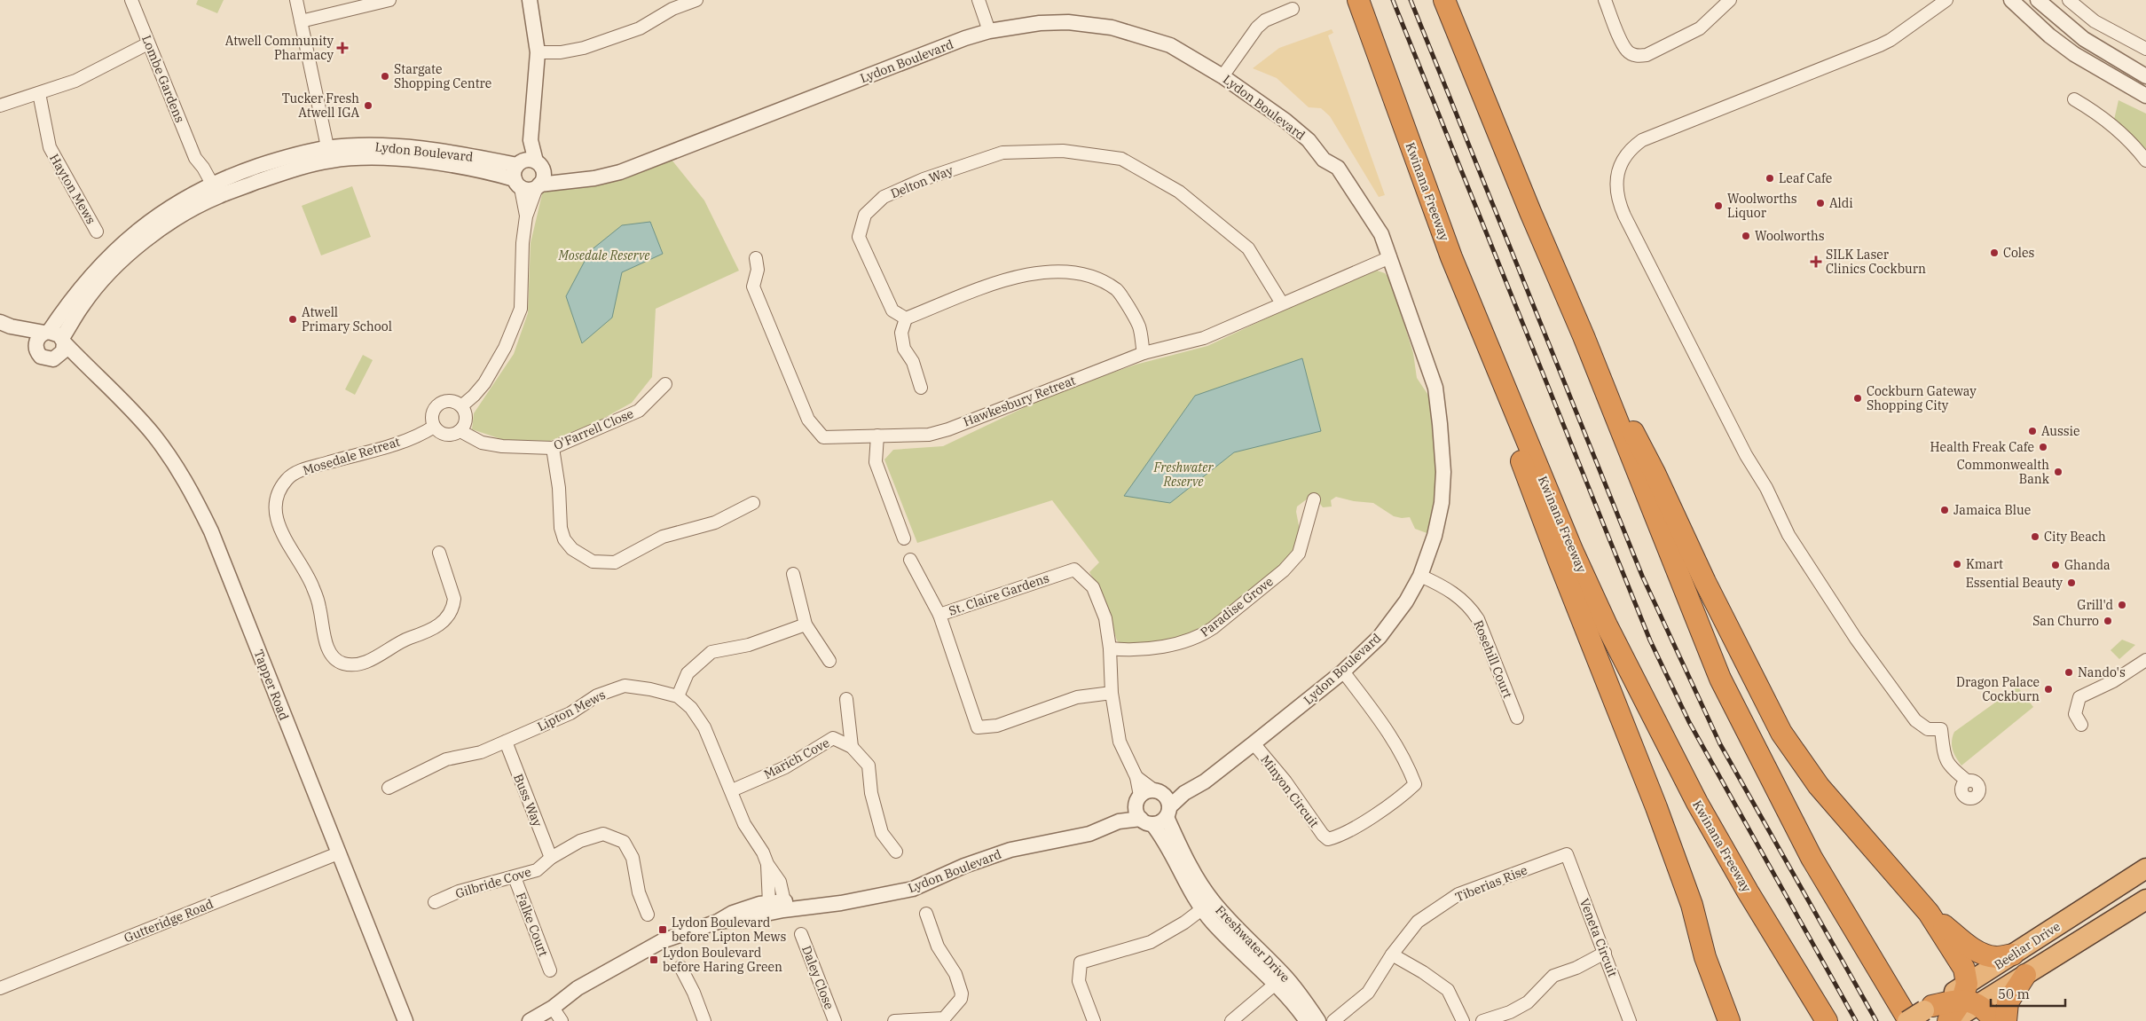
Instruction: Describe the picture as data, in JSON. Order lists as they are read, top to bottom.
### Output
{
  "streets": {
    "highway": ["Kwinana Freeway", "Beeliar Drive"],
    "street": [
      "Lydon Boulevard",
      "Lombe Gardens",
      "Delton Way",
      "Hayton Mews",
      "Hawkesbury Retreat",
      "O'Farrell Close",
      "Mosedale Retreat",
      "St. Claire Gardens",
      "Paradise Grove",
      "Rosehill Court",
      "Tapper Road",
      "Lipton Mews",
      "Marich Cove",
      "Minyon Circuit",
      "Buss Way",
      "Gilbride Cove",
      "Tiberias Rise",
      "Gutteridge Road",
      "Falke Court",
      "Veneta Circuit",
      "Freshwater Drive",
      "Daley Close"
    ]
  },
  "crossings": [
    ["Lydon Boulevard", "Lombe Gardens"],
    ["Lydon Boulevard", "Hawkesbury Retreat"],
    ["Lydon Boulevard", "St. Claire Gardens"],
    ["Lydon Boulevard", "Rosehill Court"],
    ["Lydon Boulevard", "Tapper Road"],
    ["Lydon Boulevard", "Lipton Mews"],
    ["Lydon Boulevard", "Minyon Circuit"],
    ["Lydon Boulevard", "Freshwater Drive"],
    ["Delton Way", "Hawkesbury Retreat"],
    ["O'Farrell Close", "Mosedale Retreat"],
    ["St. Claire Gardens", "Paradise Grove"],
    ["St. Claire Gardens", "Freshwater Drive"],
    ["Tapper Road", "Gutteridge Road"],
    ["Lipton Mews", "Marich Cove"],
    ["Lipton Mews", "Buss Way"],
    ["Buss Way", "Gilbride Cove"],
    ["Gilbride Cove", "Falke Court"],
    ["Tiberias Rise", "Veneta Circuit"]
  ],
  "parks": ["Mosedale Reserve", "Freshwater Reserve"],
  "places": {
    "health": ["Atwell Community Pharmacy", "SILK Laser Clinics Cockburn"],
    "other": [
      "Stargate Shopping Centre",
      "Tucker Fresh Atwell IGA",
      "Leaf Cafe",
      "Aldi",
      "Woolworths Liquor",
      "Woolworths",
      "Coles",
      "Atwell Primary School",
      "Cockburn Gateway Shopping City",
      "Aussie",
      "Health Freak Cafe",
      "Commonwealth Bank",
      "Jamaica Blue",
      "City Beach",
      "Kmart",
      "Ghanda",
      "Essential Beauty",
      "Grill'd",
      "San Churro",
      "Nando's",
      "Dragon Palace Cockburn"
    ],
    "transit": ["Lydon Boulevard before Lipton Mews", "Lydon Boulevard before Haring Green"]
  },
  "scale_bar": "50 m"
}
